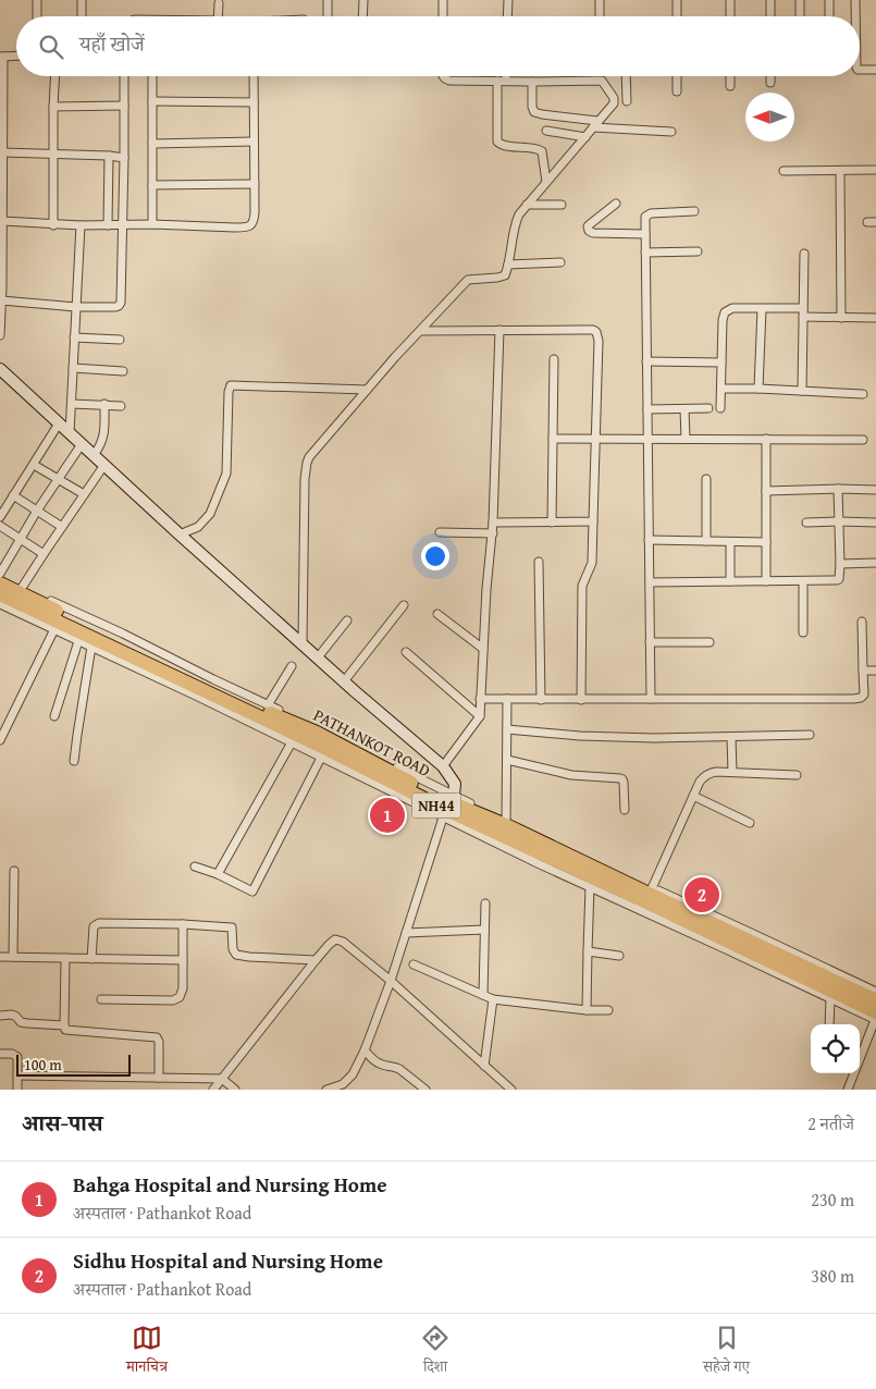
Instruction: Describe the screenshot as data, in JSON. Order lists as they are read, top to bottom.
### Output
{
  "streets": {
    "highway": ["PATHANKOT ROAD", "NH44"]
  },
  "crossings": [
    ["PATHANKOT ROAD", "NH44"]
  ],
  "scale_bar": "100 m",
  "north": "left",
  "page": {
    "search": "यहाँ खोजें",
    "pins": ["1", "2"],
    "scale": "100 m",
    "heading": ["आस-पास", "2 नतीजे"],
    "list": [
      {
        "mark": "1",
        "name": "Bahga Hospital and Nursing Home",
        "note": "अस्पताल · Pathankot Road",
        "value": "230 m"
      },
      {
        "mark": "2",
        "name": "Sidhu Hospital and Nursing Home",
        "note": "अस्पताल · Pathankot Road",
        "value": "380 m"
      }
    ],
    "nav": ["मानचित्र", "दिशा", "सहेजे गए"]
  }
}
